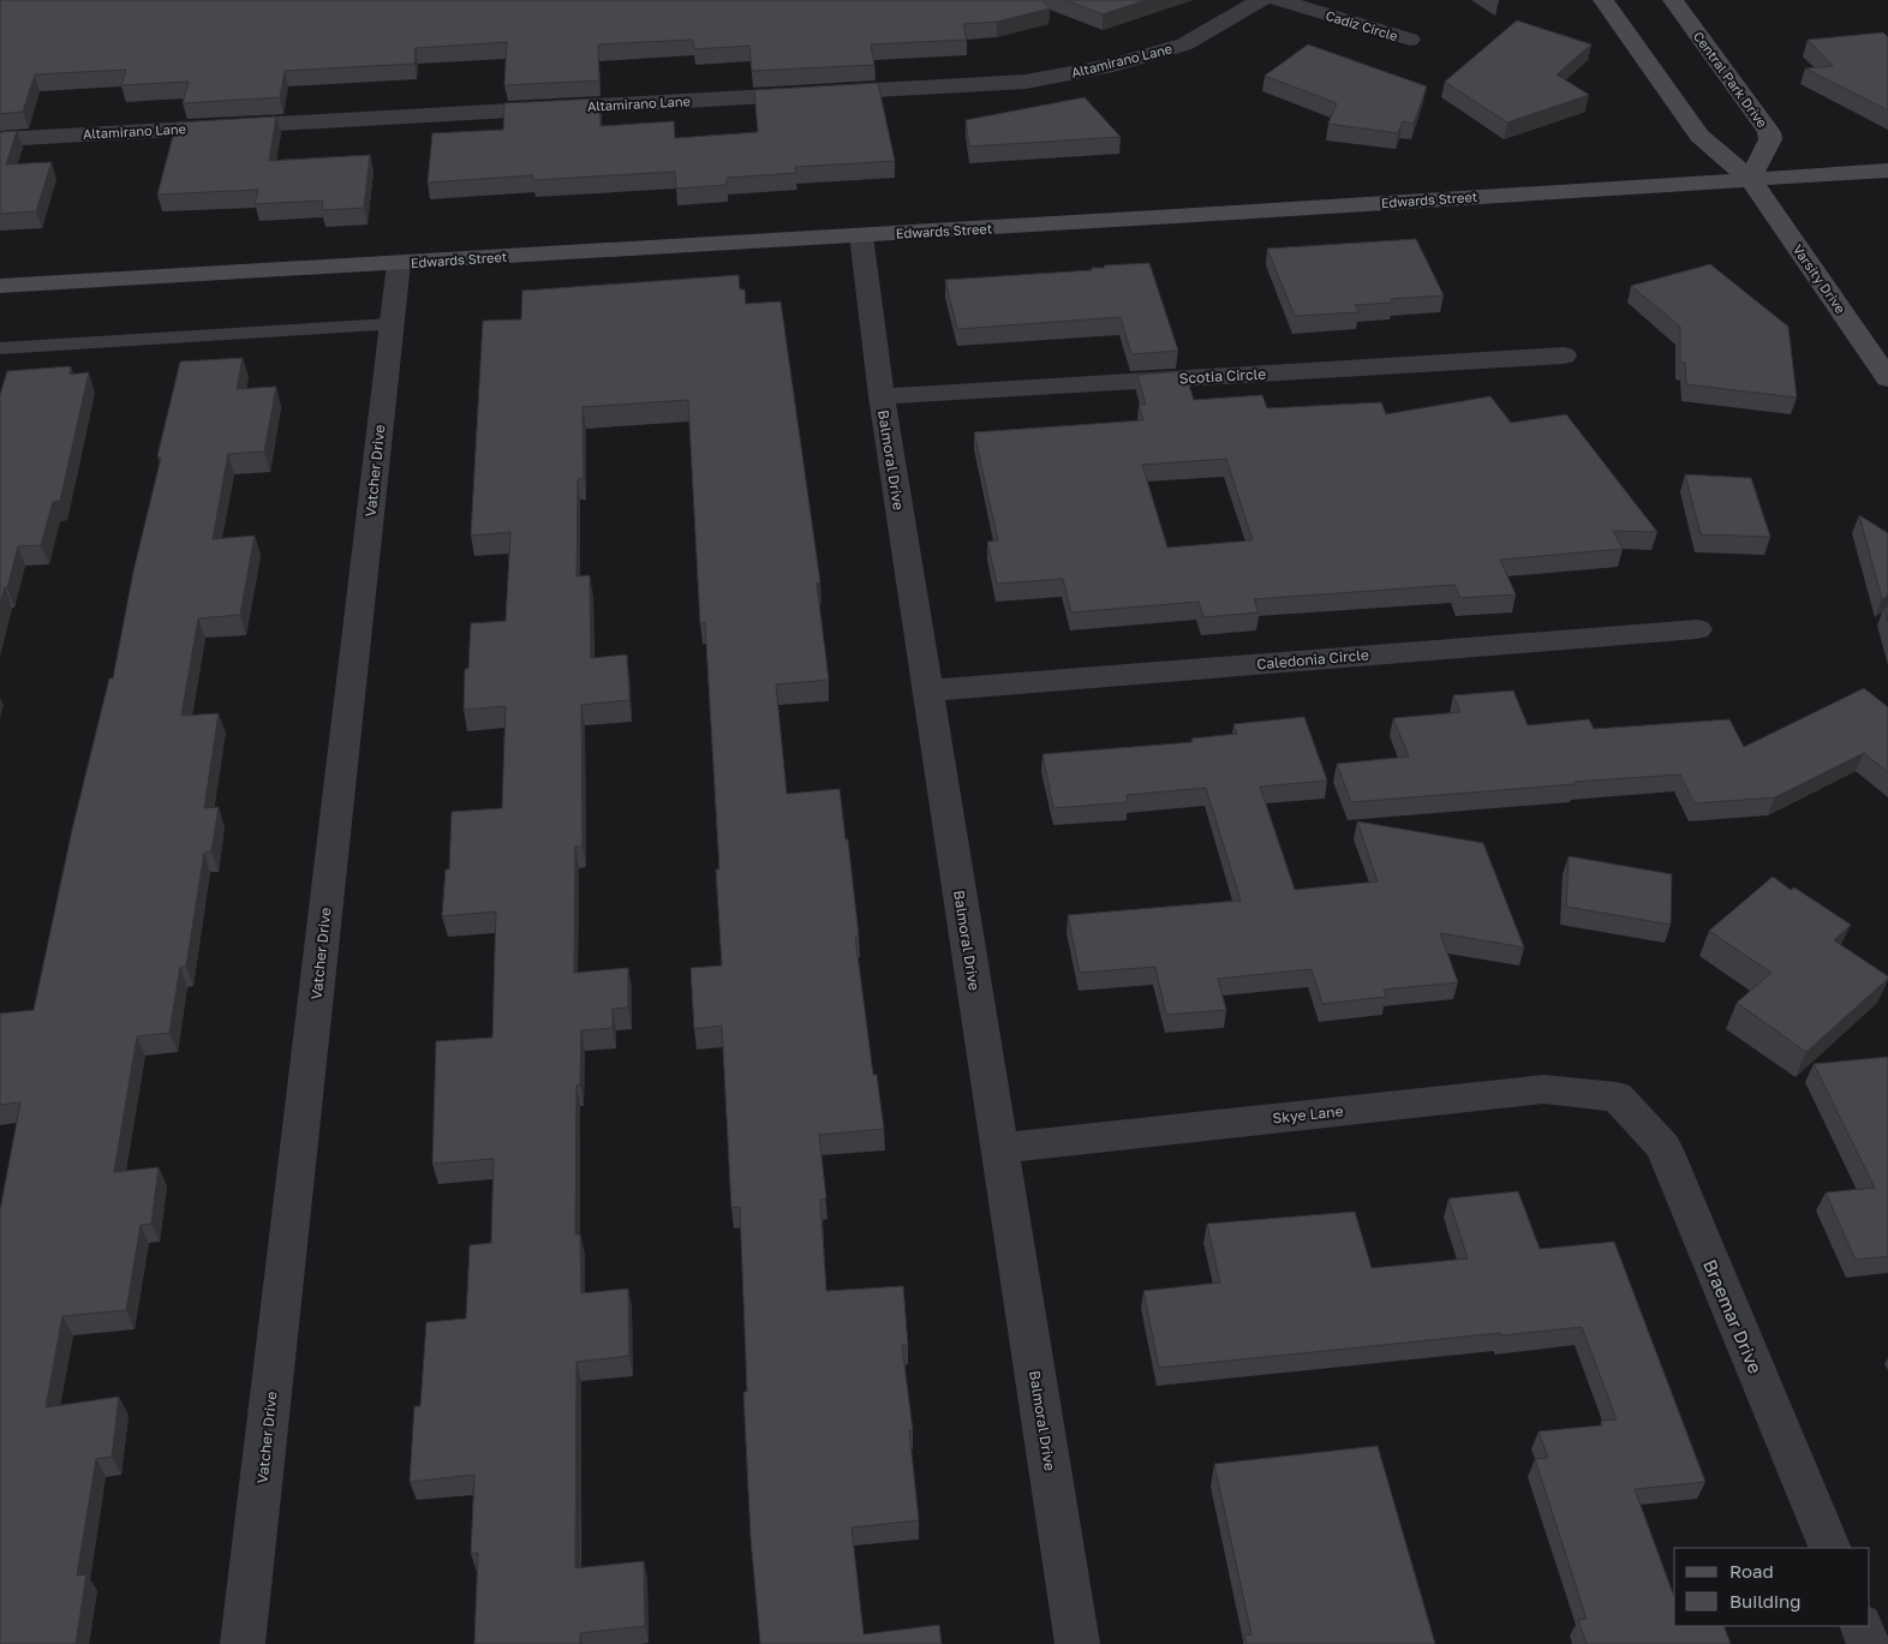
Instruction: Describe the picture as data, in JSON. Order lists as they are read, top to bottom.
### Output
{
  "streets": {
    "main road": ["Central Park Drive", "Edwards Street", "Varsity Drive"],
    "street": [
      "Cadiz Circle",
      "Altamirano Lane",
      "Scotia Circle",
      "Balmoral Drive",
      "Vatcher Drive",
      "Caledonia Circle",
      "Skye Lane",
      "Braemar Drive"
    ]
  },
  "crossings": [
    ["Central Park Drive", "Edwards Street"],
    ["Central Park Drive", "Varsity Drive"],
    ["Edwards Street", "Varsity Drive"],
    ["Edwards Street", "Balmoral Drive"],
    ["Edwards Street", "Vatcher Drive"],
    ["Scotia Circle", "Balmoral Drive"],
    ["Balmoral Drive", "Caledonia Circle"],
    ["Balmoral Drive", "Skye Lane"],
    ["Skye Lane", "Braemar Drive"]
  ],
  "legend": ["Road", "Building"]
}
